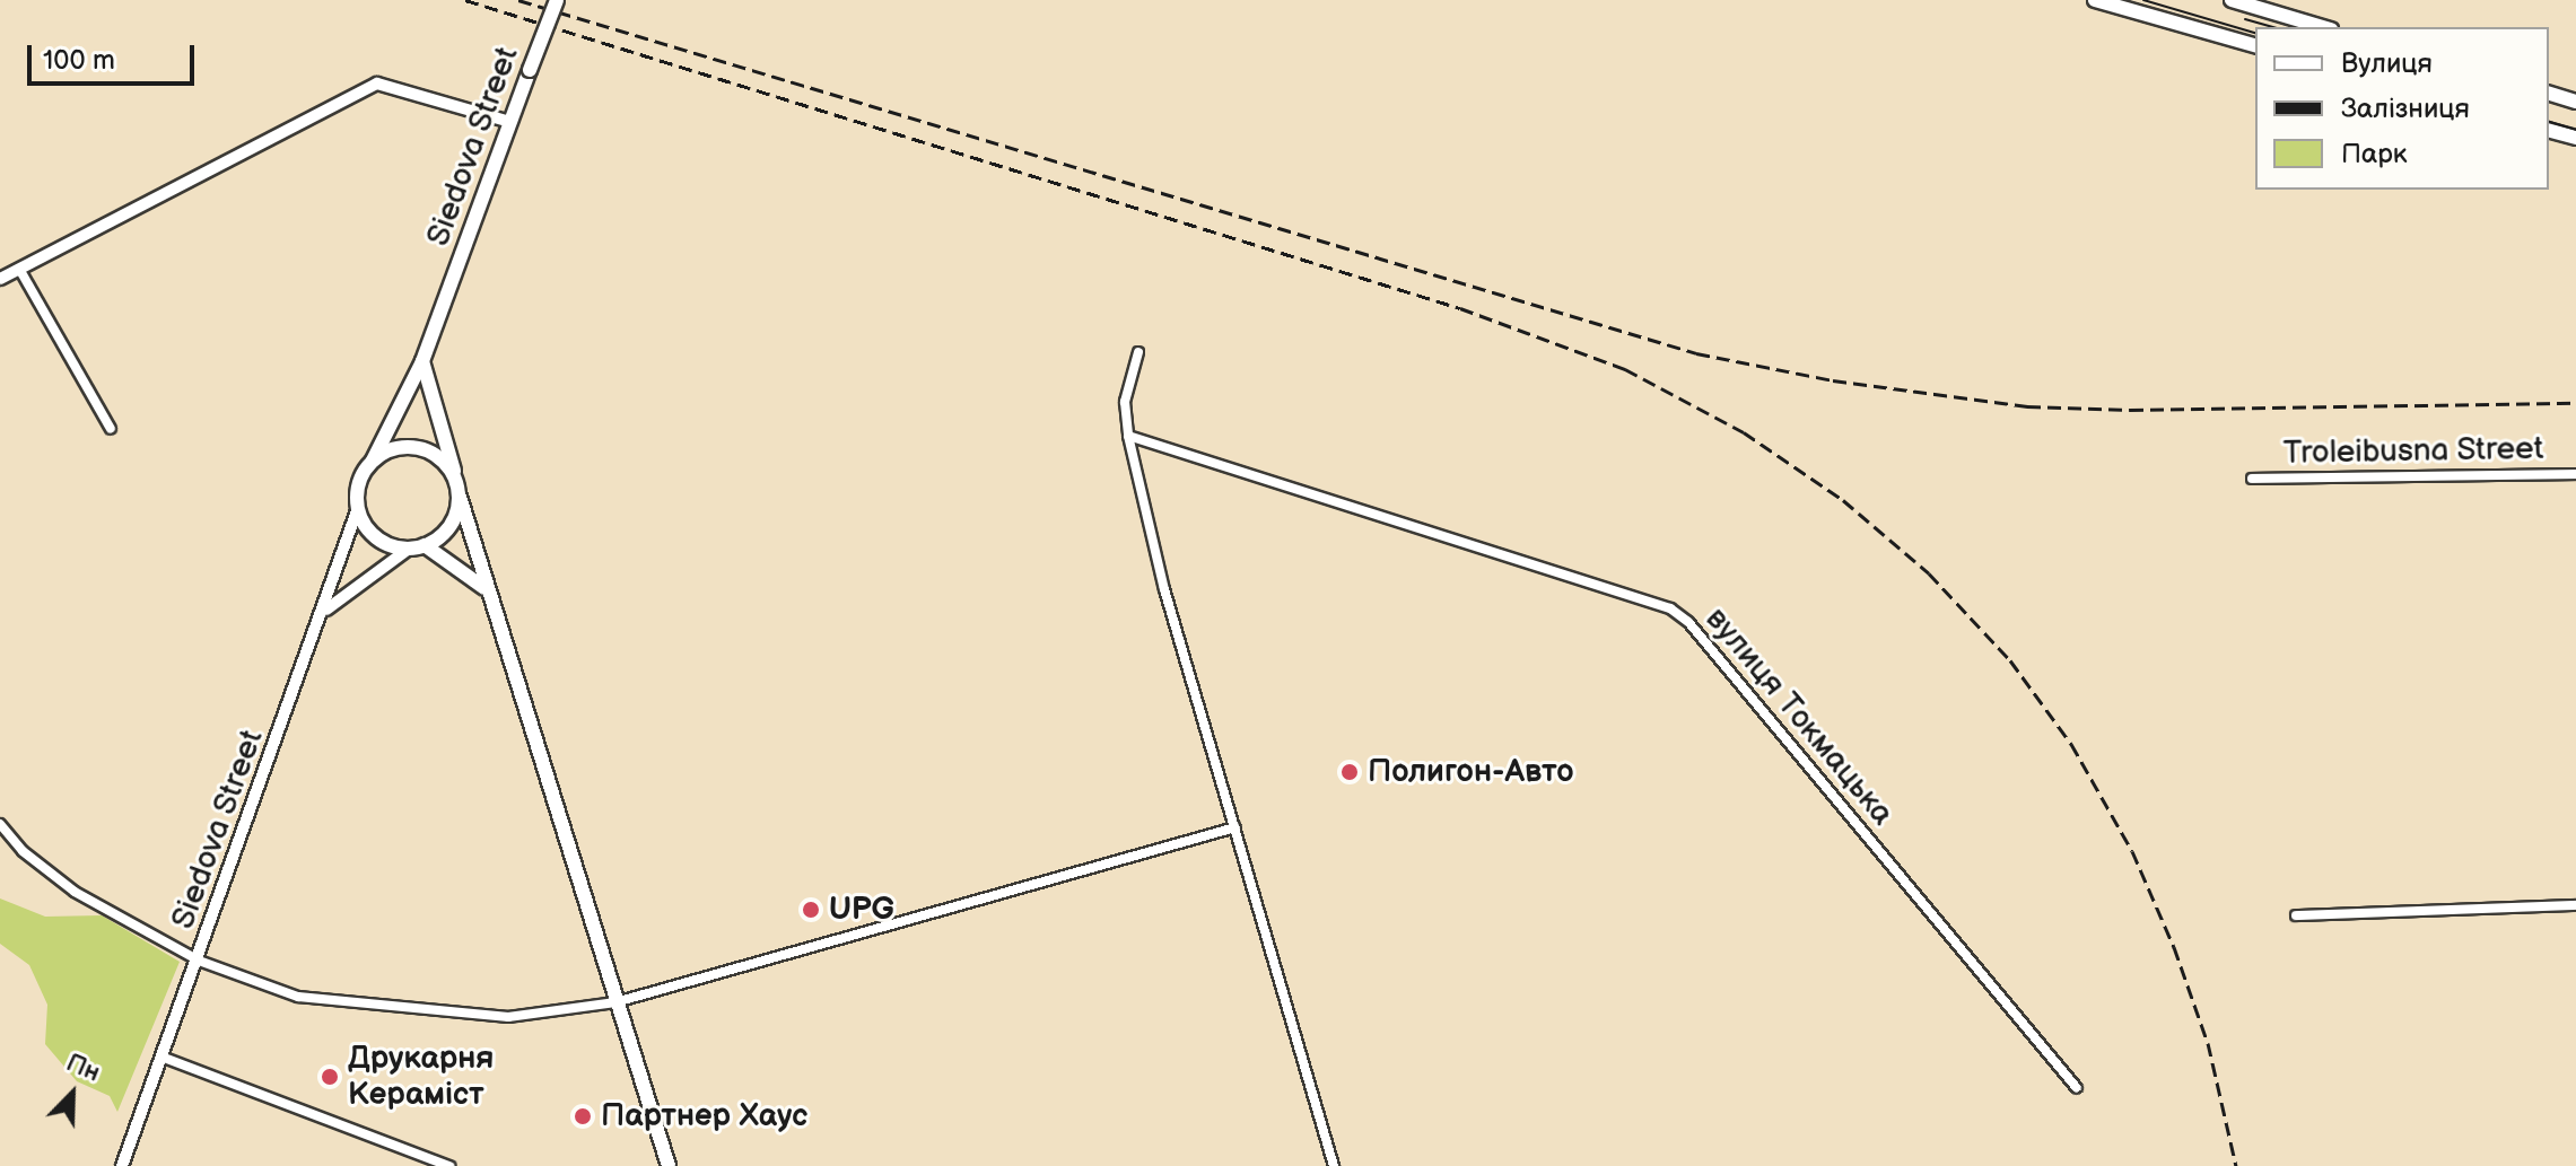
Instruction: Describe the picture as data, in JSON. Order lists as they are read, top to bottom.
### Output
{
  "streets": {
    "main road": ["Siedova Street"],
    "street": ["Troleibusna Street", "вулиця Токмацька"]
  },
  "places": [
    "Полигон-Авто",
    "UPG",
    "Друкарня Кераміст",
    "Партнер Хаус"
  ],
  "legend": ["Вулиця", "Залізниця", "Парк"],
  "scale_bar": "100 m",
  "north": "top right"
}
